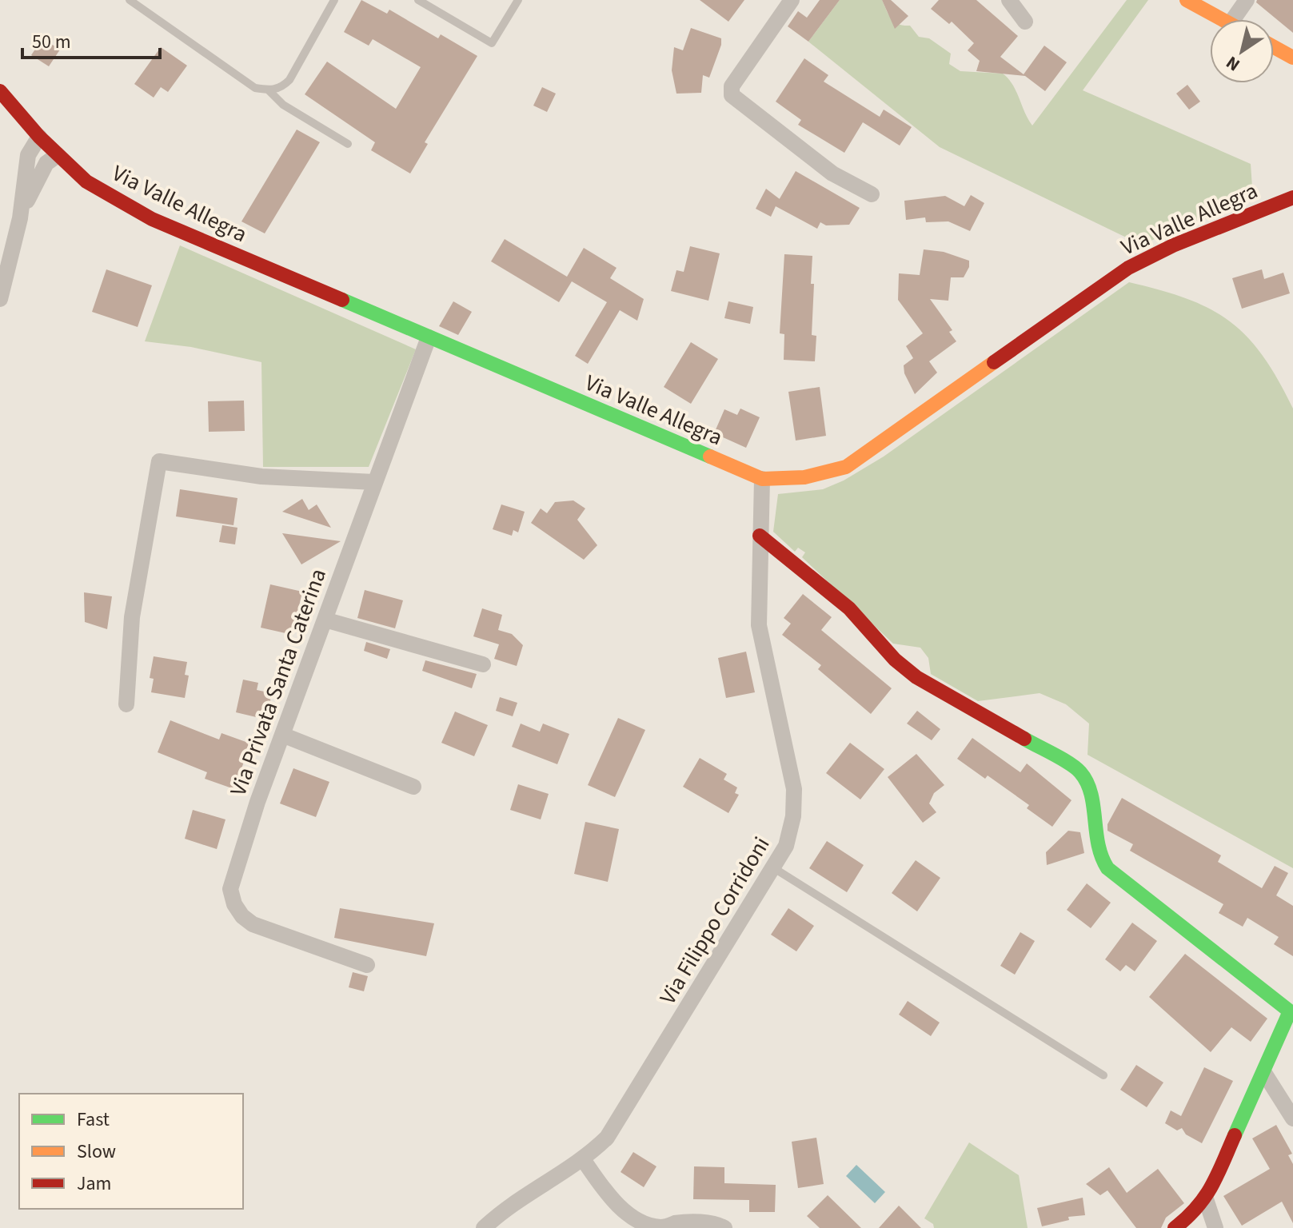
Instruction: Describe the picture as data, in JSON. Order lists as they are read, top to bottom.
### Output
{
  "streets": {
    "main road": ["Via Valle Allegra"],
    "street": ["Via Privata Santa Caterina", "Via Filippo Corridoni"]
  },
  "crossings": [
    ["Via Valle Allegra", "Via Privata Santa Caterina"],
    ["Via Valle Allegra", "Via Filippo Corridoni"]
  ],
  "legend": ["Fast", "Slow", "Jam"],
  "scale_bar": "50 m",
  "north": "bottom left"
}
